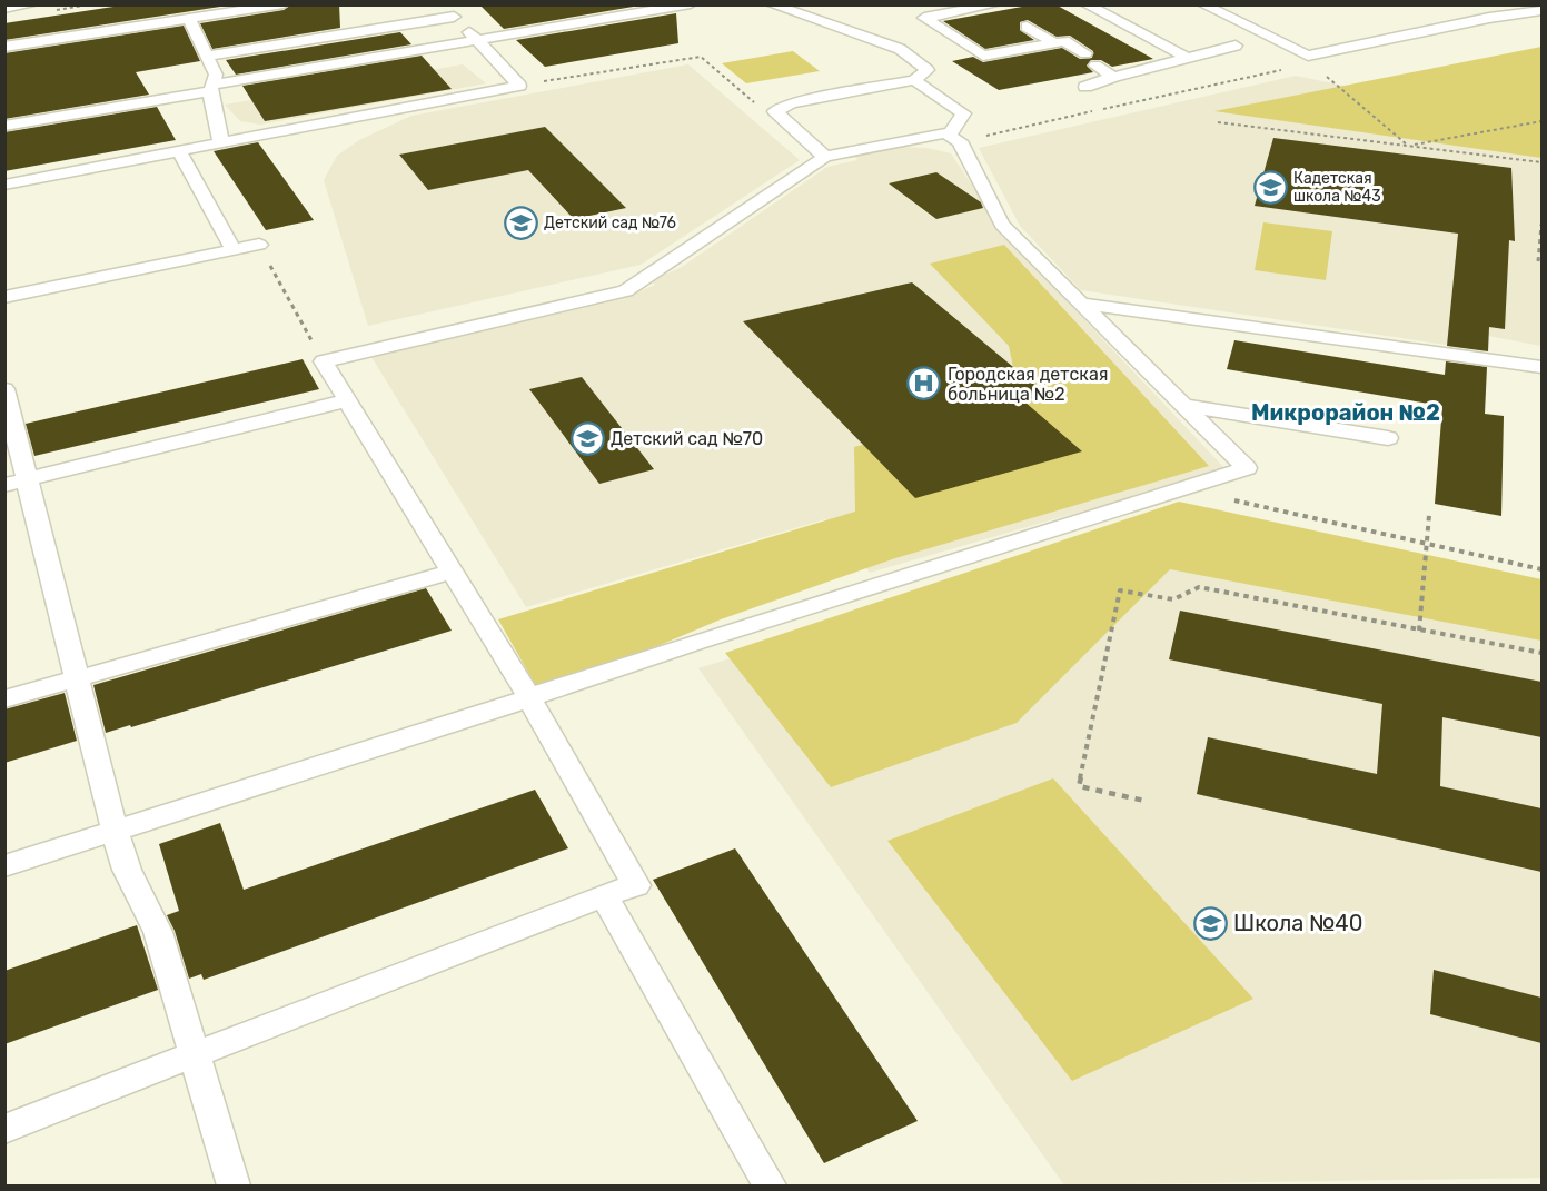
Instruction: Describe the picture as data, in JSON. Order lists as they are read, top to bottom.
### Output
{
  "districts": ["Микрорайон №2"],
  "places": {
    "school or university": [
      "Кадетская школа №43",
      "Детский сад №76",
      "Детский сад №70",
      "Школа №40"
    ],
    "hospital": ["Городская детская больница №2"]
  }
}
